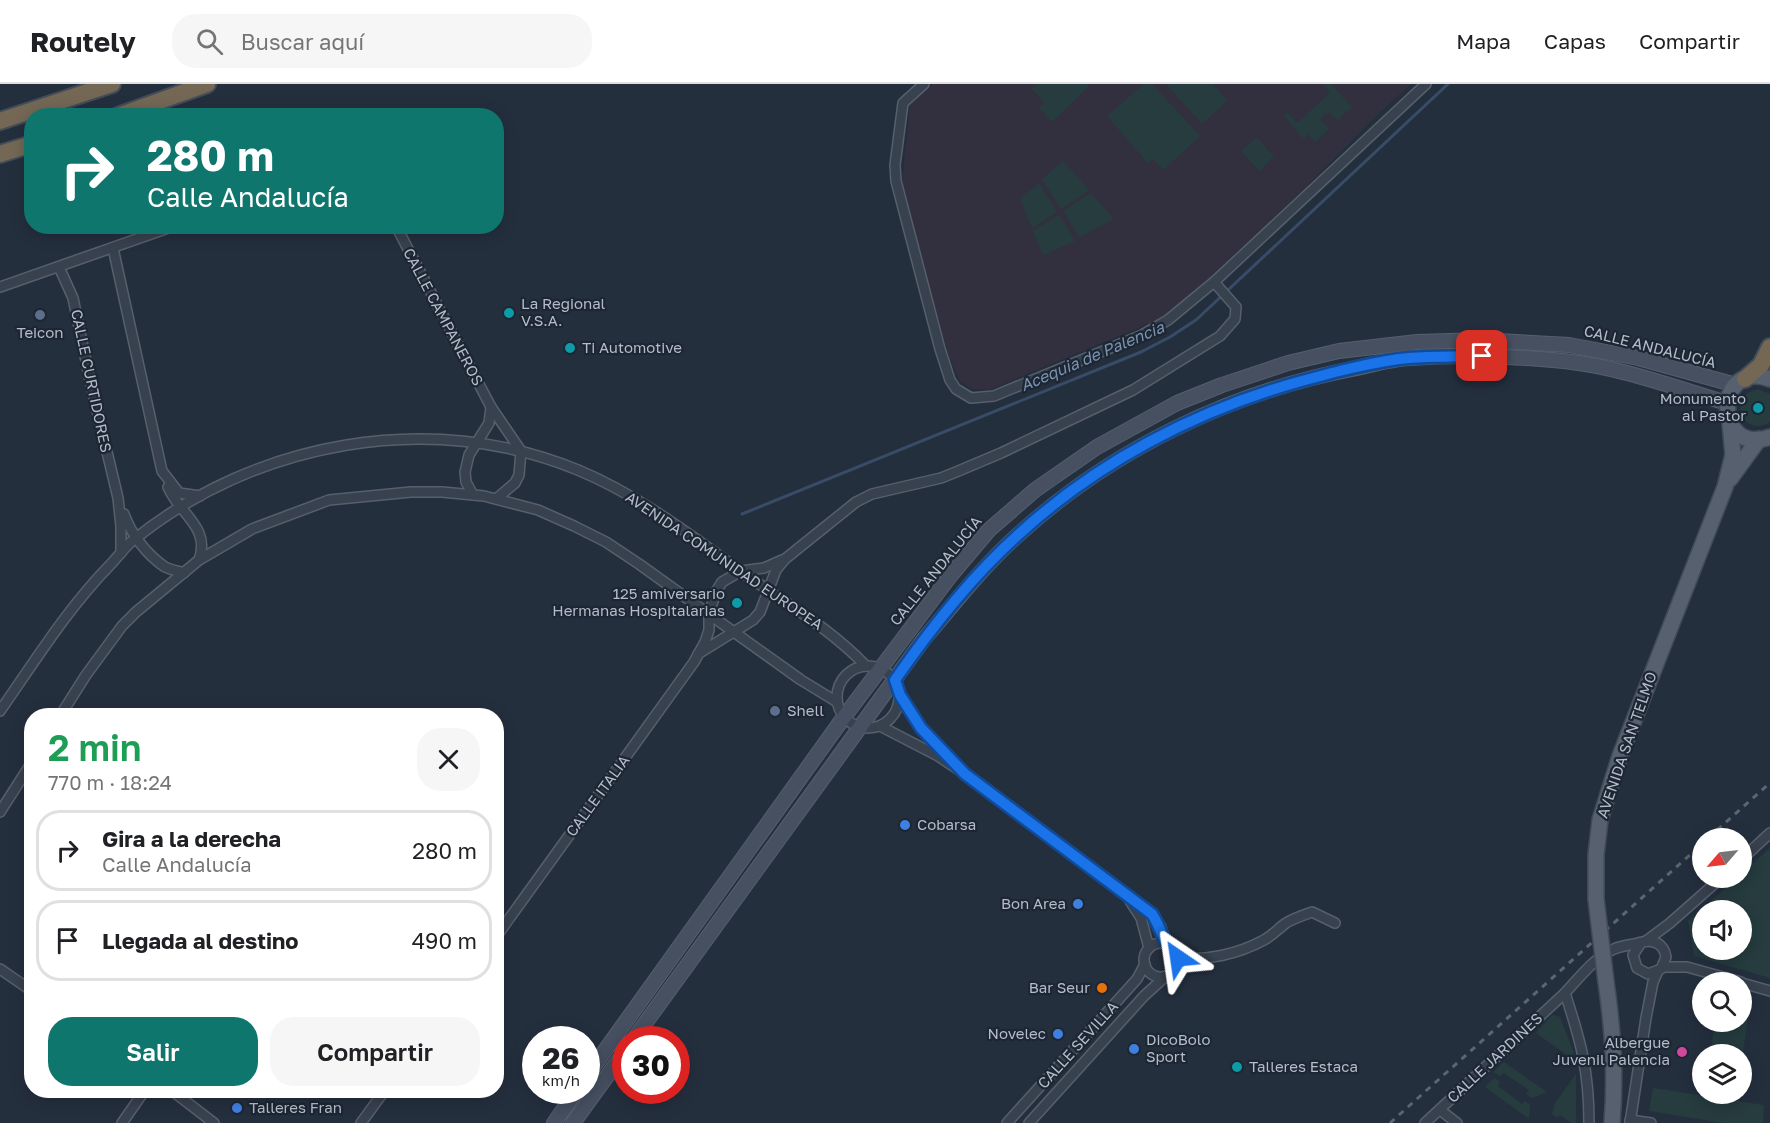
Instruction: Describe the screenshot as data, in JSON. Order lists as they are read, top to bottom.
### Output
{
  "streets": {
    "main road": ["CALLE ANDALUCÍA", "AVENIDA SAN TELMO"],
    "street": [
      "CALLE CAMPANEROS",
      "CALLE CURTIDORES",
      "AVENIDA COMUNIDAD EUROPEA",
      "CALLE ITALIA",
      "CALLE SEVILLA",
      "CALLE JARDINES"
    ]
  },
  "crossings": [
    ["CALLE CAMPANEROS", "AVENIDA COMUNIDAD EUROPEA"],
    ["CALLE ANDALUCÍA", "AVENIDA COMUNIDAD EUROPEA"],
    ["CALLE ANDALUCÍA", "AVENIDA SAN TELMO"],
    ["CALLE CURTIDORES", "AVENIDA COMUNIDAD EUROPEA"],
    ["AVENIDA COMUNIDAD EUROPEA", "CALLE ITALIA"]
  ],
  "water": ["Acequia de Palencia"],
  "places": [
    "La Regional V.S.A.",
    "Teicon",
    "Ti Automotive",
    "Monumento al Pastor",
    "125 amiversario Hermanas Hospitalarias",
    "Shell",
    "Cobarsa",
    "Bon Area",
    "Bar Seur",
    "Novelec",
    "DicoBolo Sport",
    "Albergue Juvenil Palencia",
    "Talleres Estaca",
    "Talleres Fran"
  ],
  "north": "bottom left",
  "page": {
    "header": "Routely",
    "search": "Buscar aquí",
    "nav": ["Mapa", "Capas", "Compartir"],
    "turn": ["280 m", "Calle Andalucía"],
    "heading": ["2 min", "770 m · 18:24"],
    "list": [
      {
        "name": "Gira a la derecha",
        "note": "Calle Andalucía",
        "value": "280 m"
      },
      {
        "name": "Llegada al destino",
        "value": "490 m"
      }
    ],
    "buttons": ["Salir", "Compartir"],
    "speed": "26 km/h",
    "limit": "30"
  }
}
